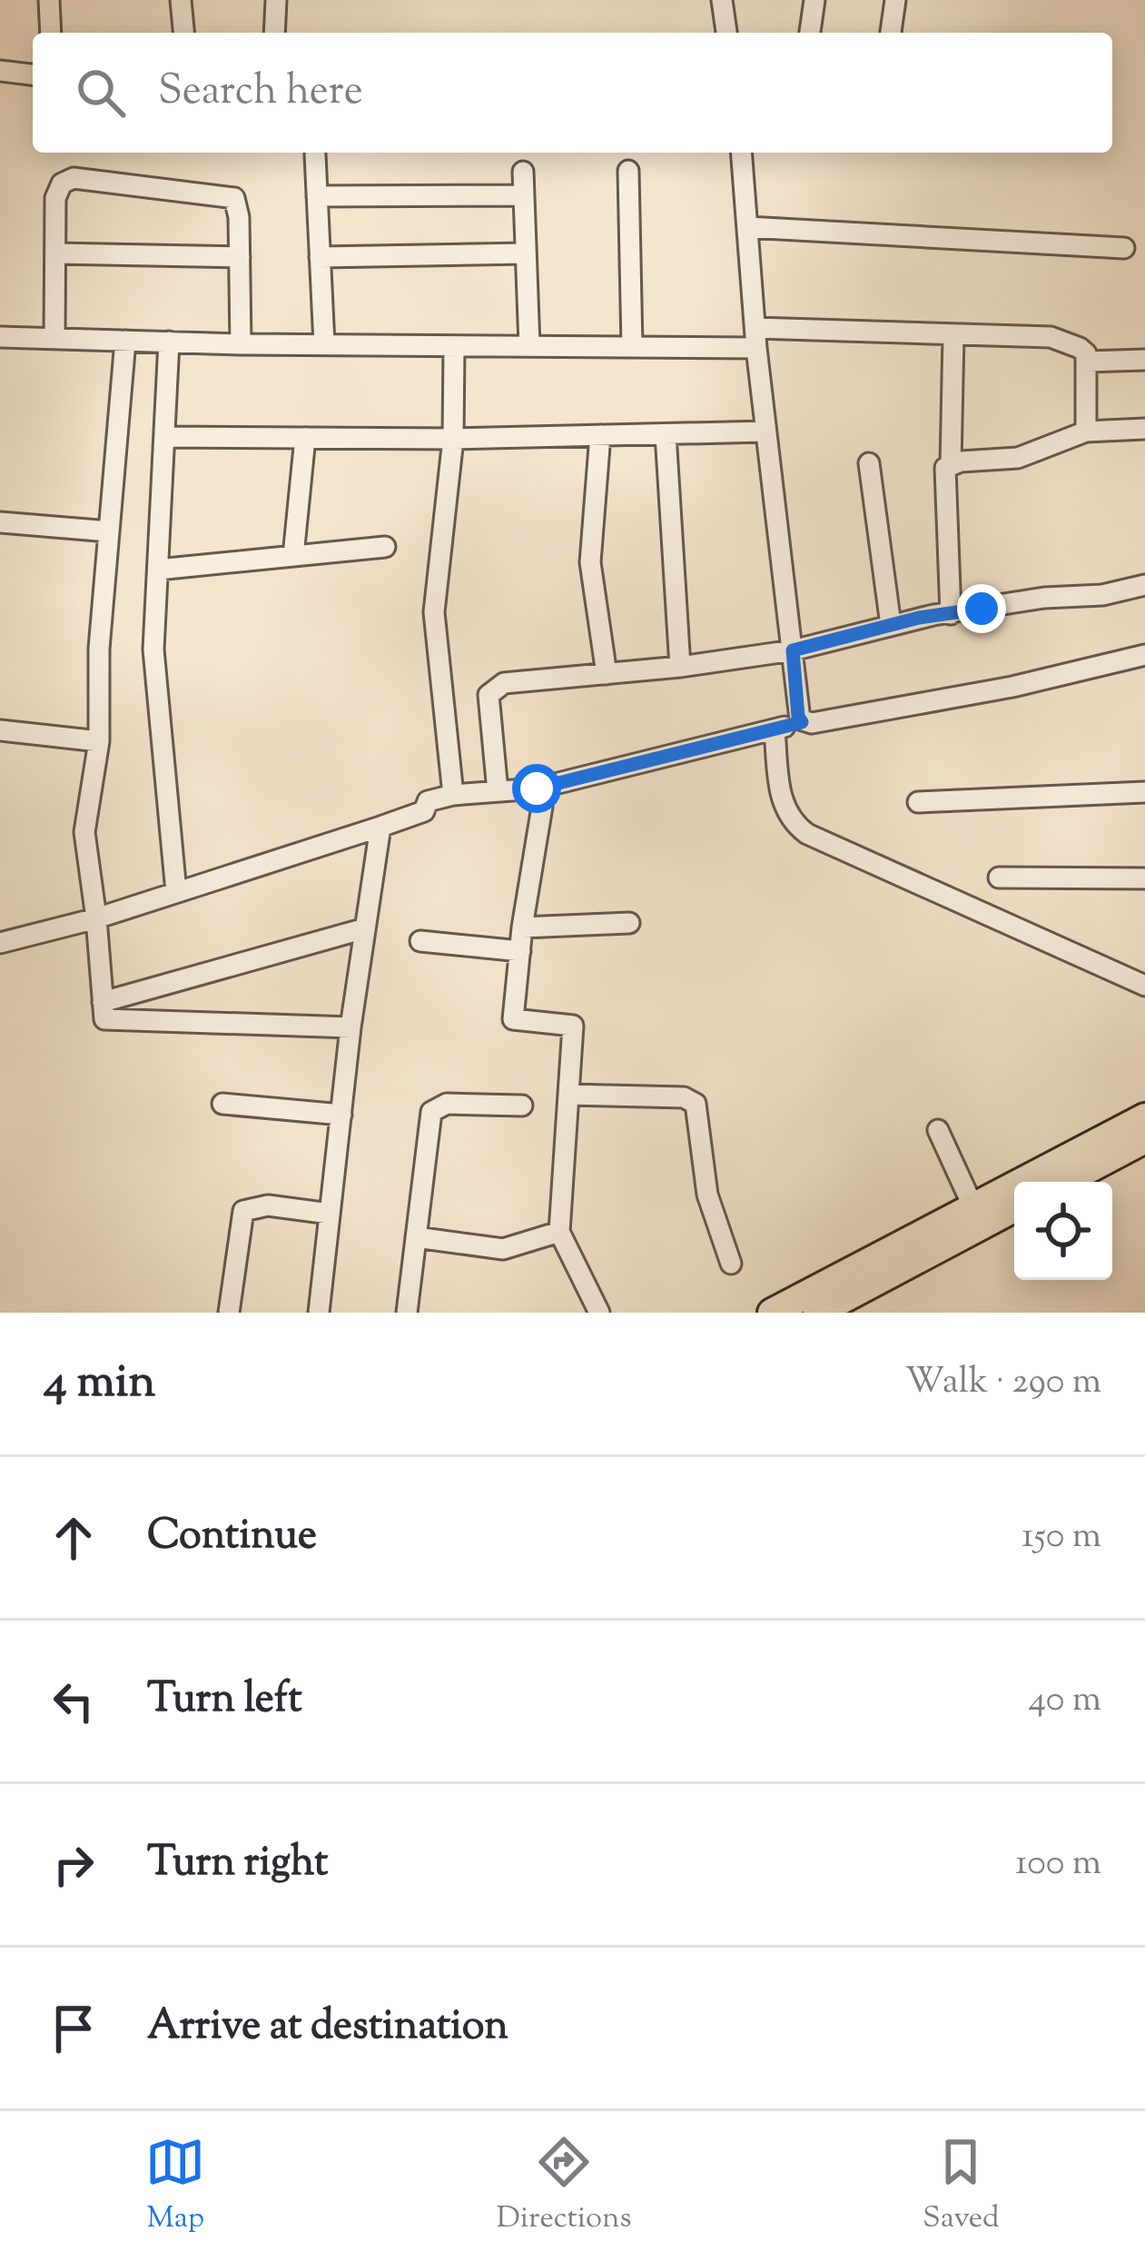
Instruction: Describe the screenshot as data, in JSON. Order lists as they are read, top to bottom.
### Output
{
  "page": {
    "search": "Search here",
    "heading": ["4 min", "Walk · 290 m"],
    "list": [
      ["Continue", "150 m"],
      ["Turn left", "40 m"],
      ["Turn right", "100 m"],
      "Arrive at destination"
    ],
    "nav": ["Map", "Directions", "Saved"]
  }
}
